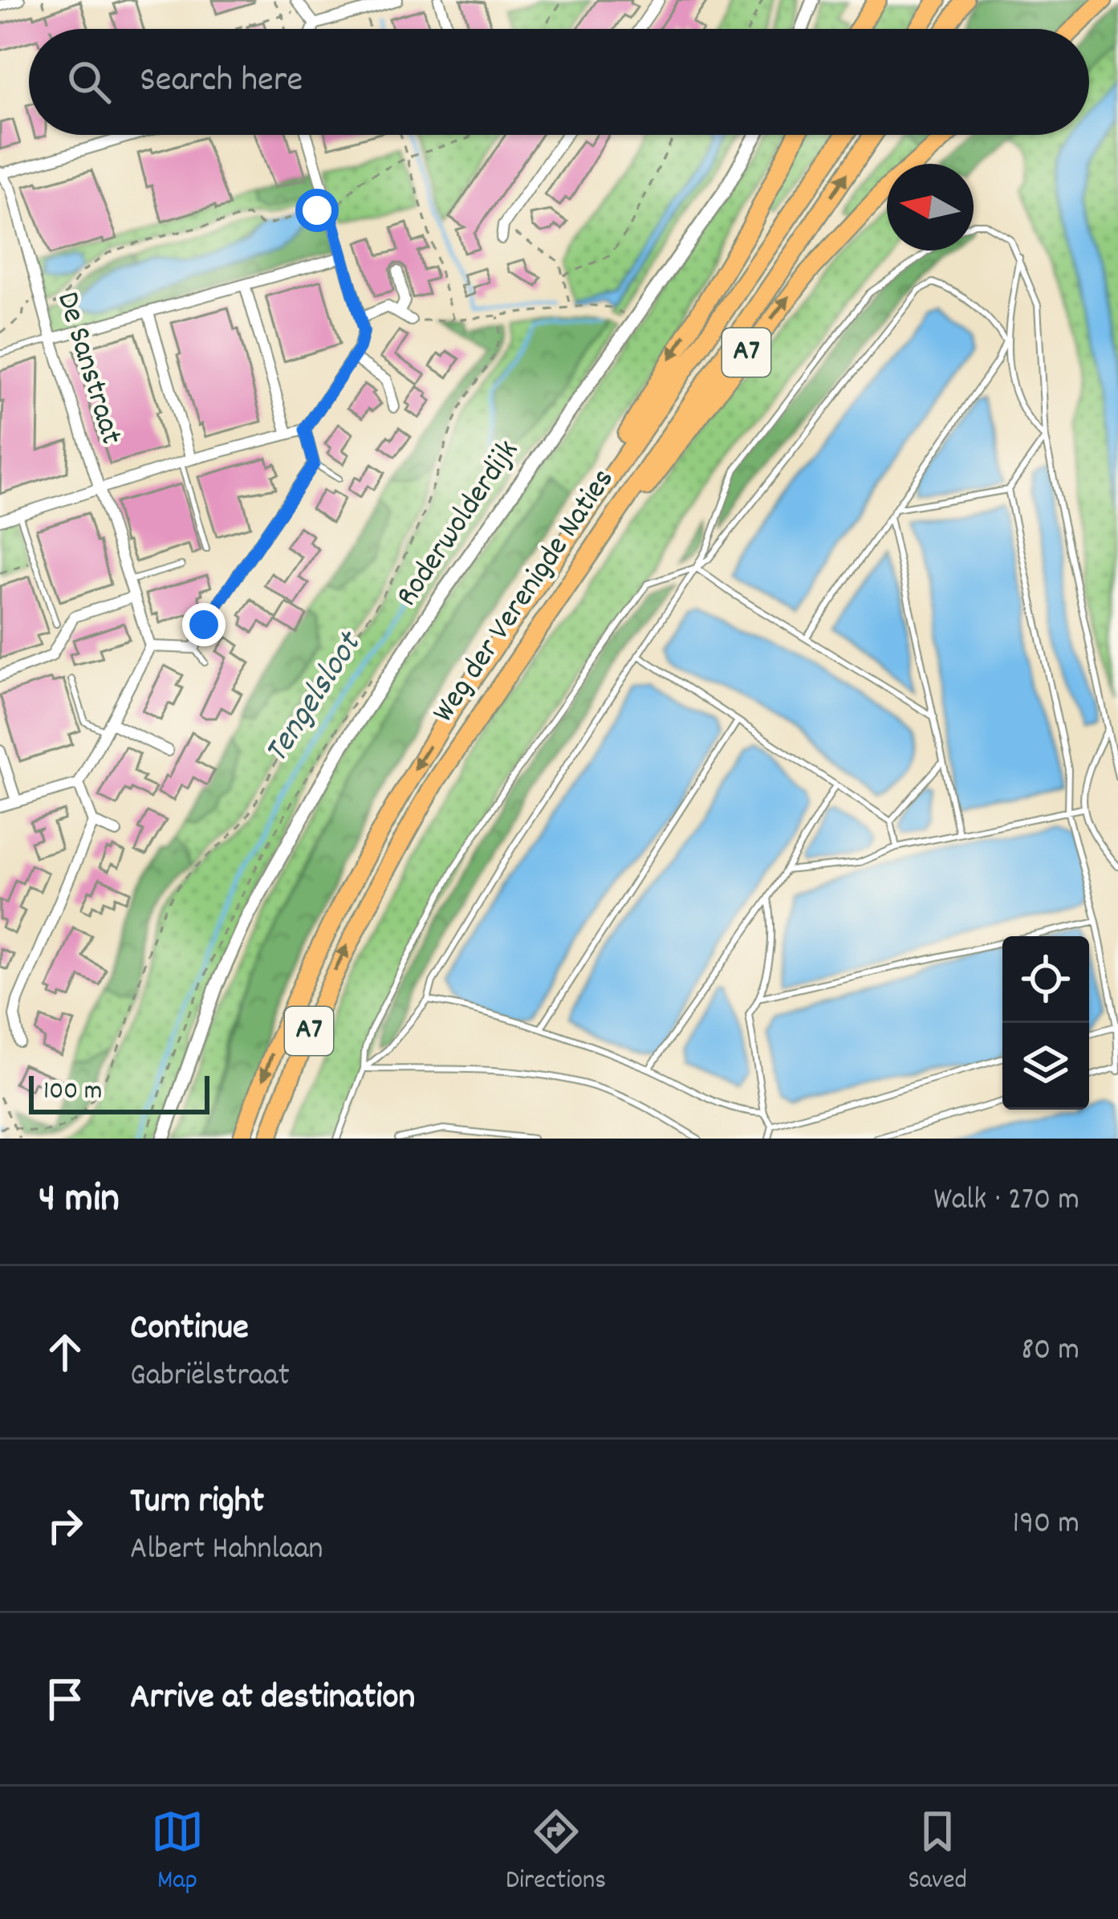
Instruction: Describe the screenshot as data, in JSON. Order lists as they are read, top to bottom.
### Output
{
  "streets": {
    "highway": ["A7", "Weg der Verenigde Naties"],
    "street": ["De Sanstraat", "Roderwolderdijk"]
  },
  "crossings": [
    ["A7", "Weg der Verenigde Naties"]
  ],
  "water": ["Tengelsloot"],
  "scale_bar": "100 m",
  "north": "left",
  "page": {
    "search": "Search here",
    "scale": "100 m",
    "heading": ["4 min", "Walk · 270 m"],
    "list": [
      ["Continue", "Gabriëlstraat", "80 m"],
      ["Turn right", "Albert Hahnlaan", "190 m"],
      "Arrive at destination"
    ],
    "nav": ["Map", "Directions", "Saved"]
  }
}
